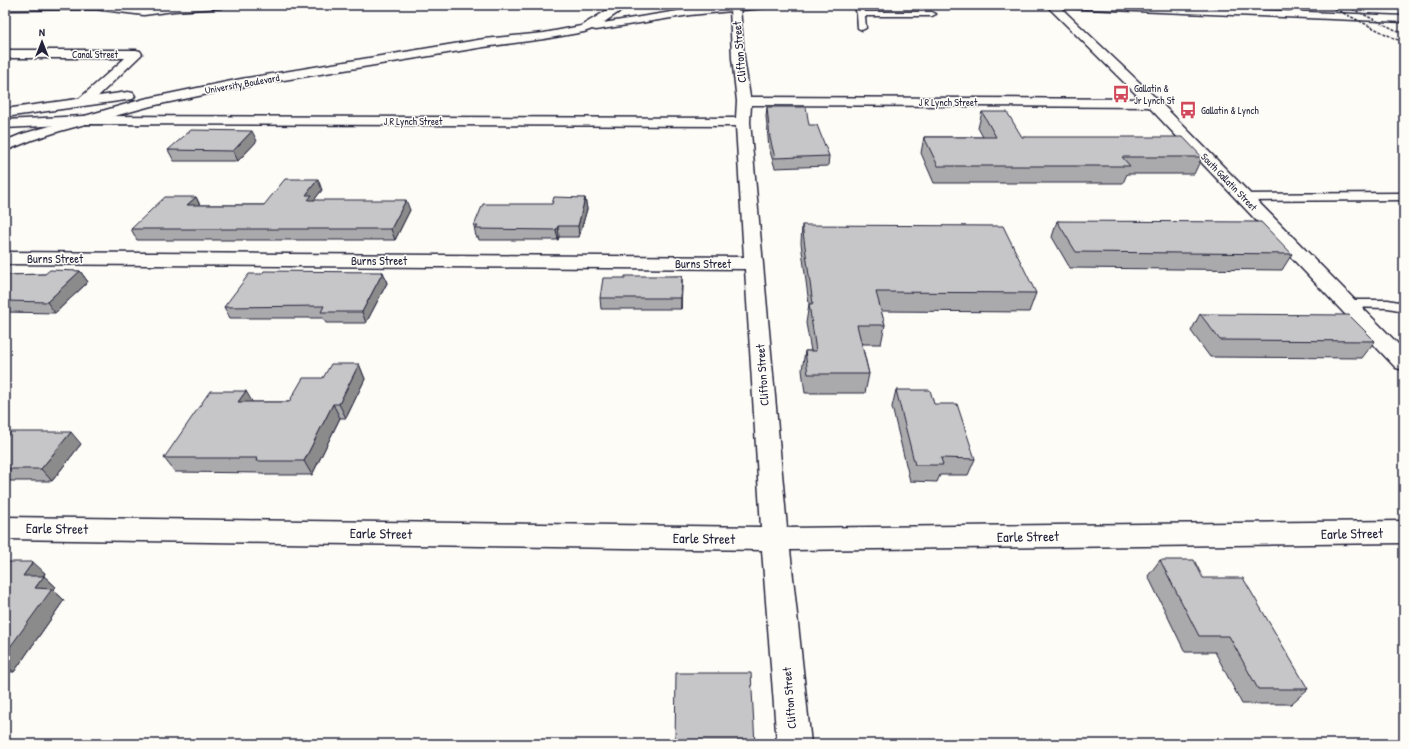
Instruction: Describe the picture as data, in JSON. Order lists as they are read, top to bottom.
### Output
{
  "streets": {
    "street": [
      "Clifton Street",
      "Canal Street",
      "University Boulevard",
      "J R Lynch Street",
      "South Gallatin Street",
      "Burns Street",
      "Earle Street"
    ]
  },
  "crossings": [
    ["Clifton Street", "J R Lynch Street"],
    ["Clifton Street", "Burns Street"],
    ["Clifton Street", "Earle Street"],
    ["University Boulevard", "J R Lynch Street"],
    ["J R Lynch Street", "South Gallatin Street"]
  ],
  "places": {
    "bus stop": ["Gallatin & Jr Lynch St", "Gallatin & Lynch"]
  },
  "north": "top"
}
